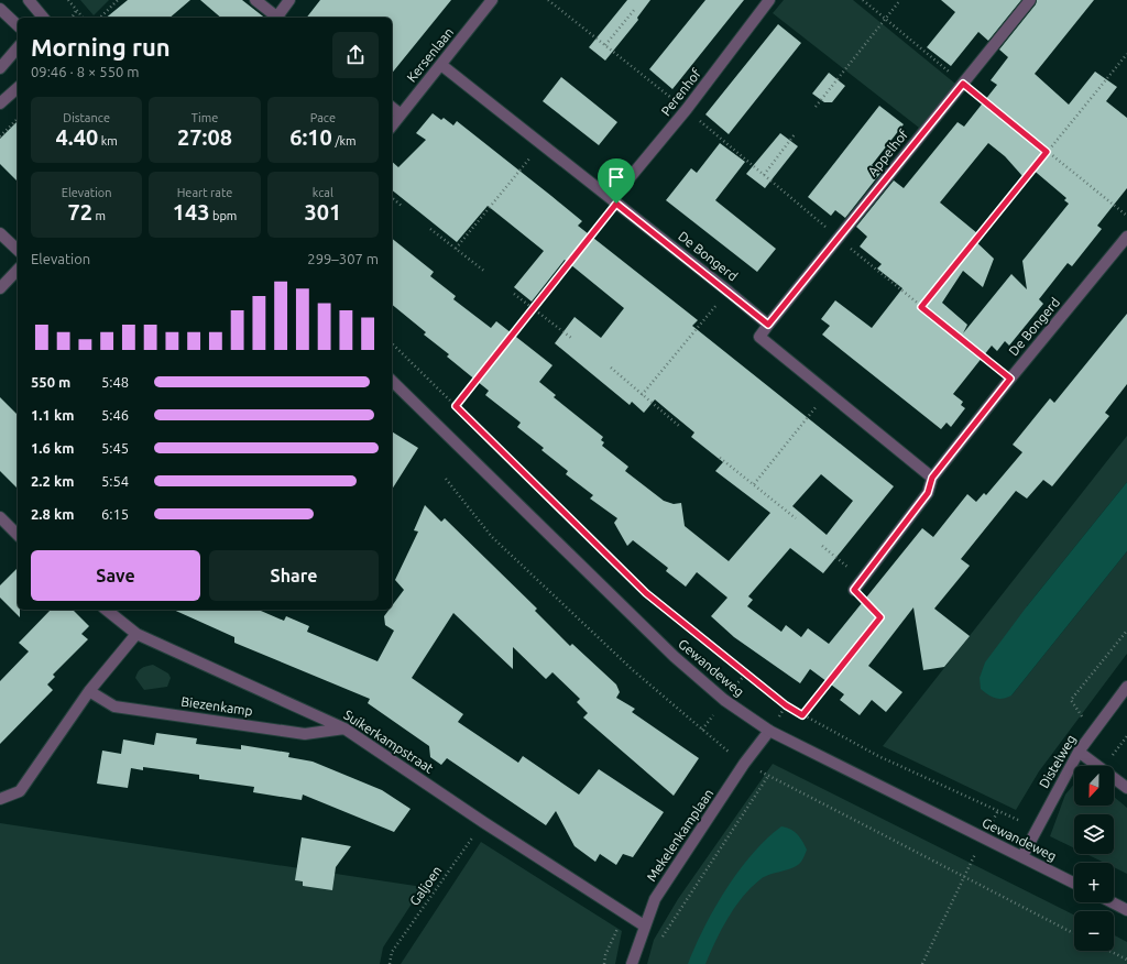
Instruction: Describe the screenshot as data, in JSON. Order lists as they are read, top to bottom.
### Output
{
  "streets": {
    "street": [
      "Kersenlaan",
      "Perenhof",
      "Appelhof",
      "De Bongerd",
      "Gewandeweg",
      "Biezenkamp",
      "Suikerkampstraat",
      "Distelweg",
      "Mekelenkamplaan"
    ],
    "path": ["Galjoen"]
  },
  "crossings": [
    ["Kersenlaan", "De Bongerd"],
    ["Perenhof", "De Bongerd"],
    ["Appelhof", "De Bongerd"],
    ["Gewandeweg", "Distelweg"],
    ["Gewandeweg", "Mekelenkamplaan"],
    ["Biezenkamp", "Suikerkampstraat"],
    ["Suikerkampstraat", "Mekelenkamplaan"],
    ["Suikerkampstraat", "Galjoen"]
  ],
  "north": "bottom",
  "page": {
    "heading": ["Morning run", "09:46 · 8 × 550 m"],
    "stats": [
      ["Distance", "4.40 km"],
      ["Time", "27:08"],
      ["Pace", "6:10 /km"],
      ["Elevation", "72 m"],
      ["Heart rate", "143 bpm"],
      ["kcal", "301"]
    ],
    "chart": ["Elevation", "299–307 m"],
    "list": [
      {
        "name": "550 m",
        "note": "5:48"
      },
      {
        "name": "1.1 km",
        "note": "5:46"
      },
      {
        "name": "1.6 km",
        "note": "5:45"
      },
      {
        "name": "2.2 km",
        "note": "5:54"
      },
      {
        "name": "2.8 km",
        "note": "6:15"
      }
    ],
    "buttons": ["Save", "Share"],
    "map_buttons": ["+", "−"]
  }
}
